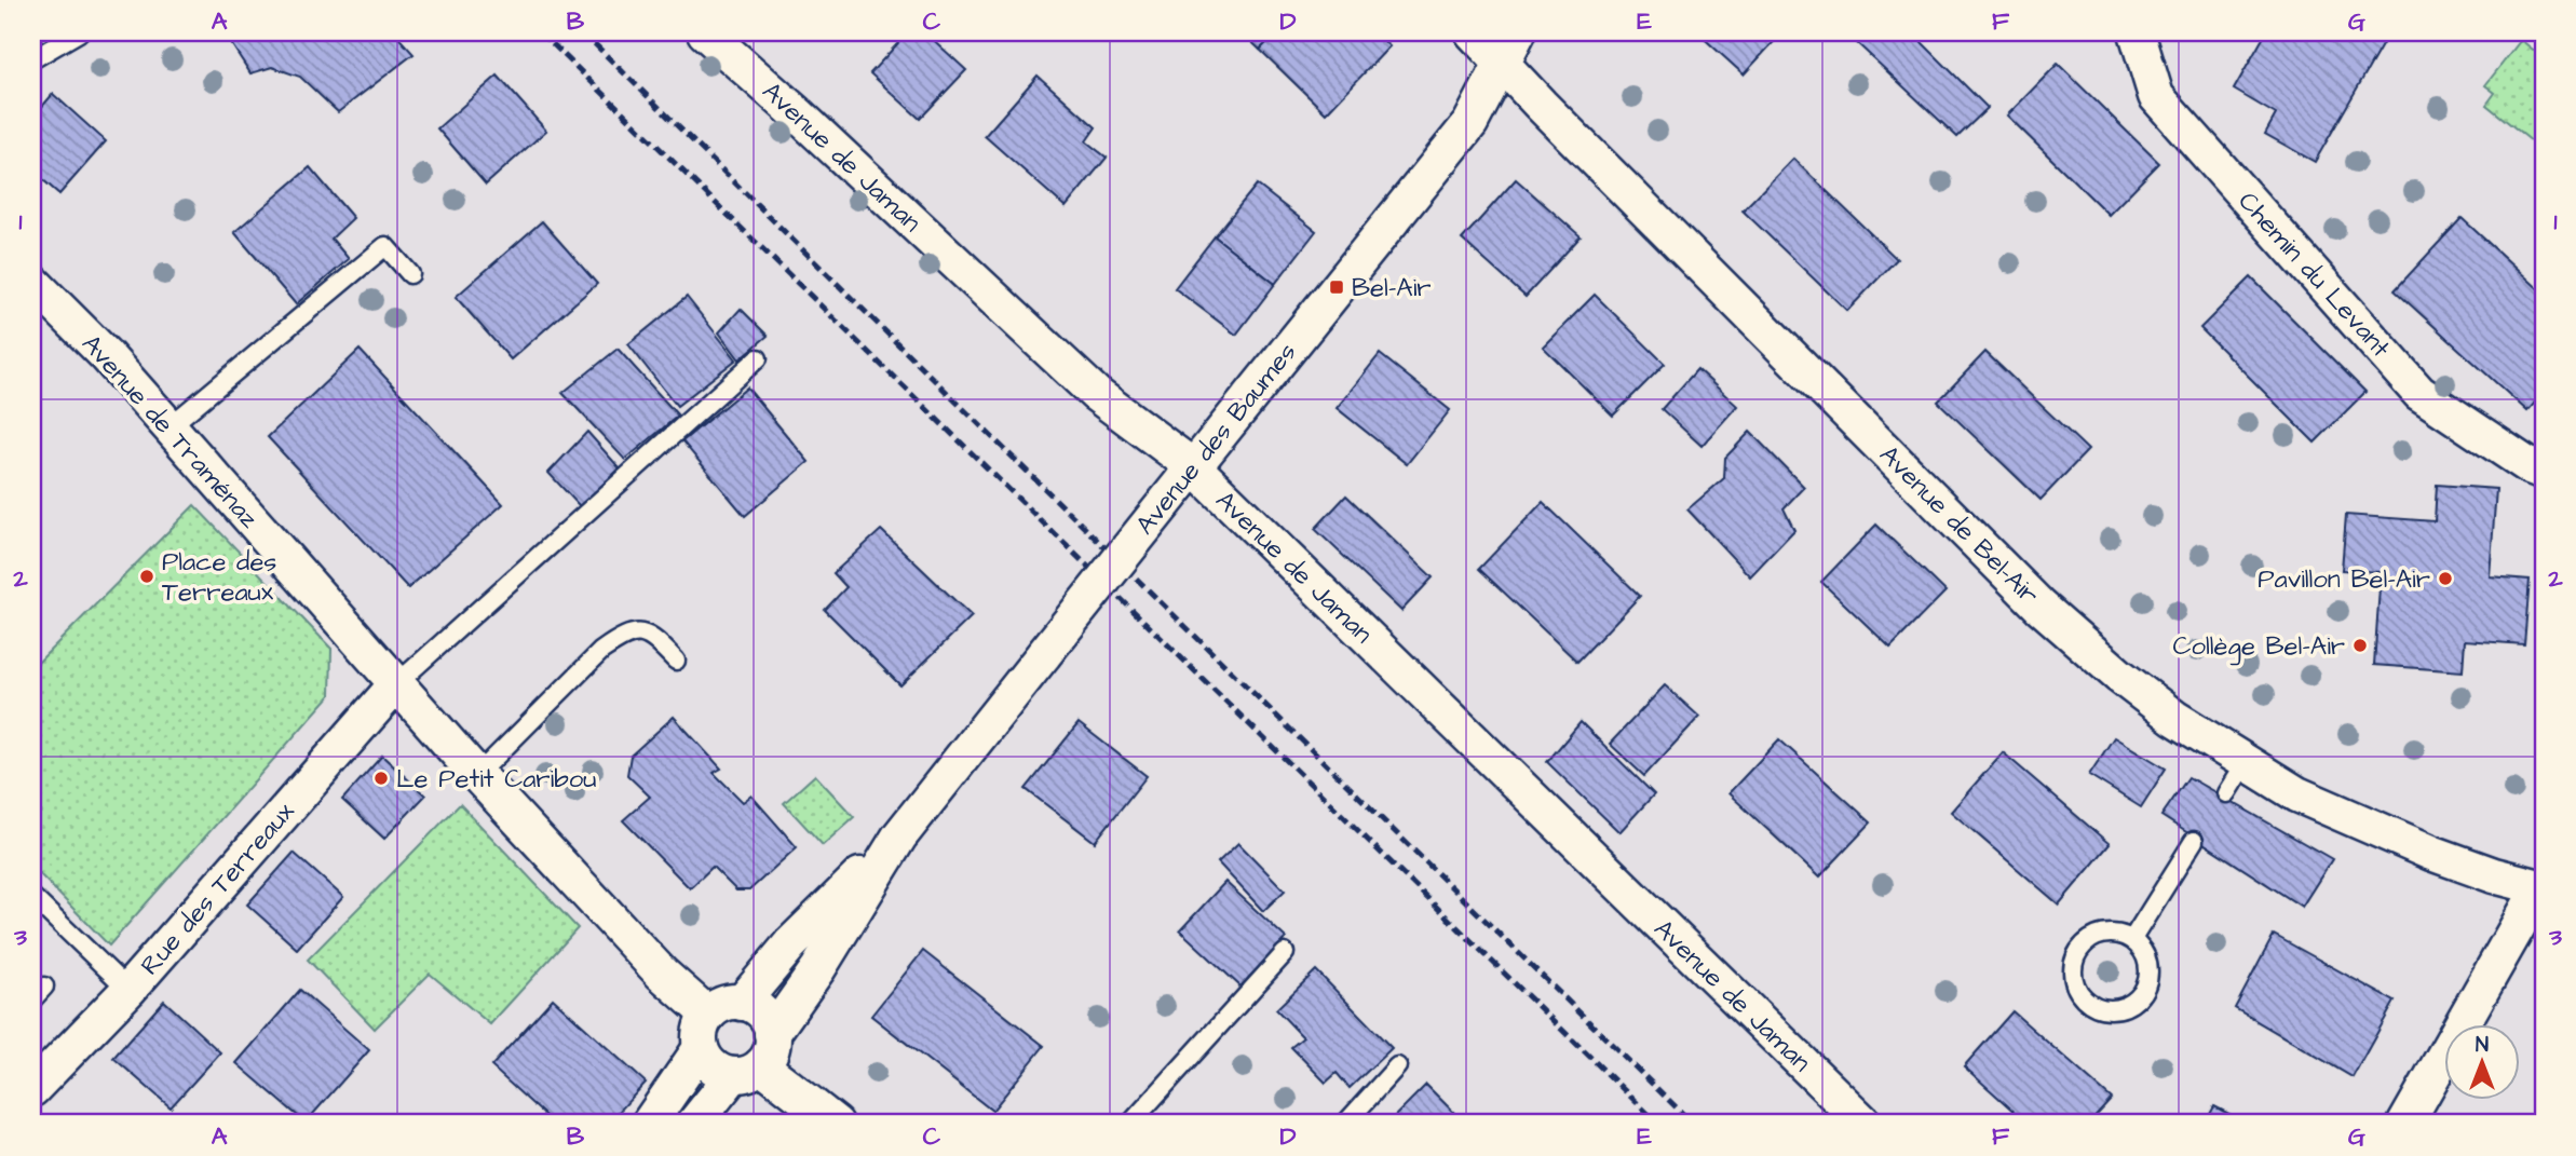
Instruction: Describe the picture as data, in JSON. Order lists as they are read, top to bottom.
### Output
{
  "streets": {
    "street": [
      "Avenue de Jaman",
      "Chemin du Levant",
      "Avenue de Traménaz",
      "Avenue des Baumes",
      "Avenue de Bel-Air",
      "Rue des Terreaux"
    ]
  },
  "crossings": [
    ["Avenue de Jaman", "Avenue des Baumes"],
    ["Avenue de Traménaz", "Avenue des Baumes"],
    ["Avenue de Traménaz", "Rue des Terreaux"],
    ["Avenue des Baumes", "Avenue de Bel-Air"]
  ],
  "places": {
    "transit": ["Bel-Air"],
    "other": [
      "Place des Terreaux",
      "Pavillon Bel-Air",
      "Collège Bel-Air",
      "Le Petit Caribou"
    ]
  },
  "north": "top",
  "grid": {
    "columns": [
      "A",
      "B",
      "C",
      "D",
      "E",
      "F",
      "G"
    ],
    "rows": ["1", "2", "3"]
  }
}
